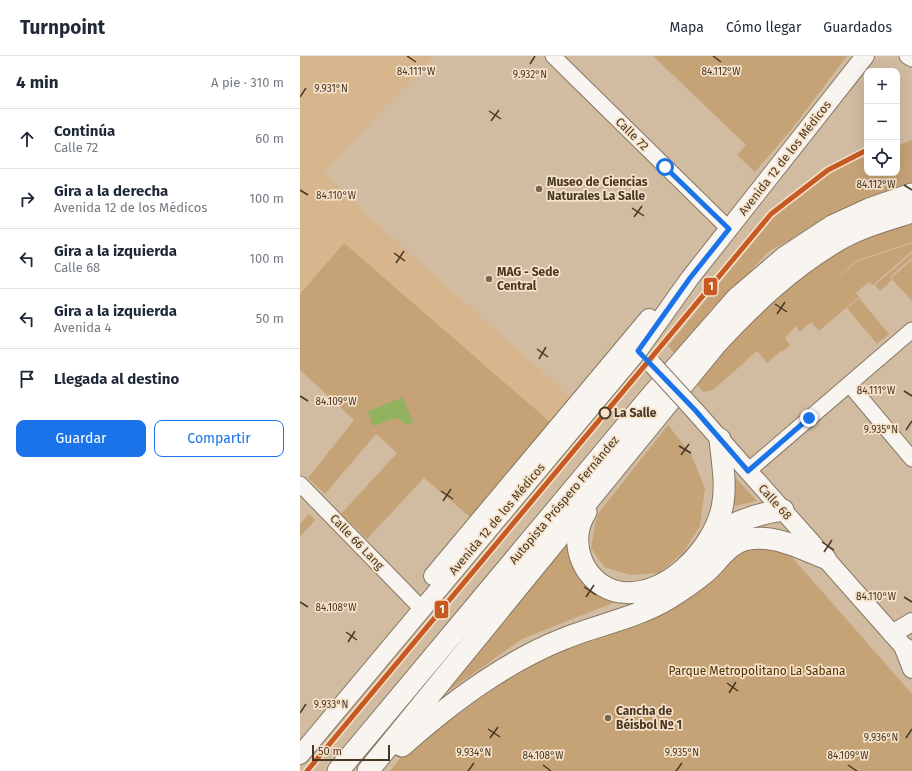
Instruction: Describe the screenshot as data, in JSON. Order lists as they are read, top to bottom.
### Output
{
  "streets": {
    "highway": ["Autopista Próspero Fernández"],
    "main road": ["Avenida 12 de los Médicos", "Calle 68"],
    "street": ["Calle 72", "Calle 66 Lang"]
  },
  "crossings": [
    ["Calle 72", "Avenida 12 de los Médicos"],
    ["Avenida 12 de los Médicos", "Calle 68"],
    ["Avenida 12 de los Médicos", "Calle 66 Lang"]
  ],
  "parks": ["Parque Metropolitano La Sabana"],
  "places": [
    "Museo de Ciencias Naturales La Salle",
    "MAG - Sede Central",
    "La Salle",
    "Cancha de Béisbol Nº 1"
  ],
  "lines": ["rail line 1"],
  "scale_bar": "50 m",
  "page": {
    "header": "Turnpoint",
    "nav": ["Mapa", "Cómo llegar", "Guardados"],
    "heading": ["4 min", "A pie · 310 m"],
    "map_buttons": ["+", "−"],
    "list": [
      ["Continúa", "Calle 72", "60 m"],
      ["Gira a la derecha", "Avenida 12 de los Médicos", "100 m"],
      ["Gira a la izquierda", "Calle 68", "100 m"],
      ["Gira a la izquierda", "Avenida 4", "50 m"],
      "Llegada al destino"
    ],
    "buttons": ["Guardar", "Compartir"],
    "scale": "50 m"
  },
  "coordinates": [
    "84.111°W",
    "84.112°W",
    "9.932°N",
    "9.931°N",
    "84.110°W",
    "84.109°W",
    "9.935°N",
    "84.108°W",
    "9.933°N",
    "9.936°N",
    "9.934°N"
  ]
}
